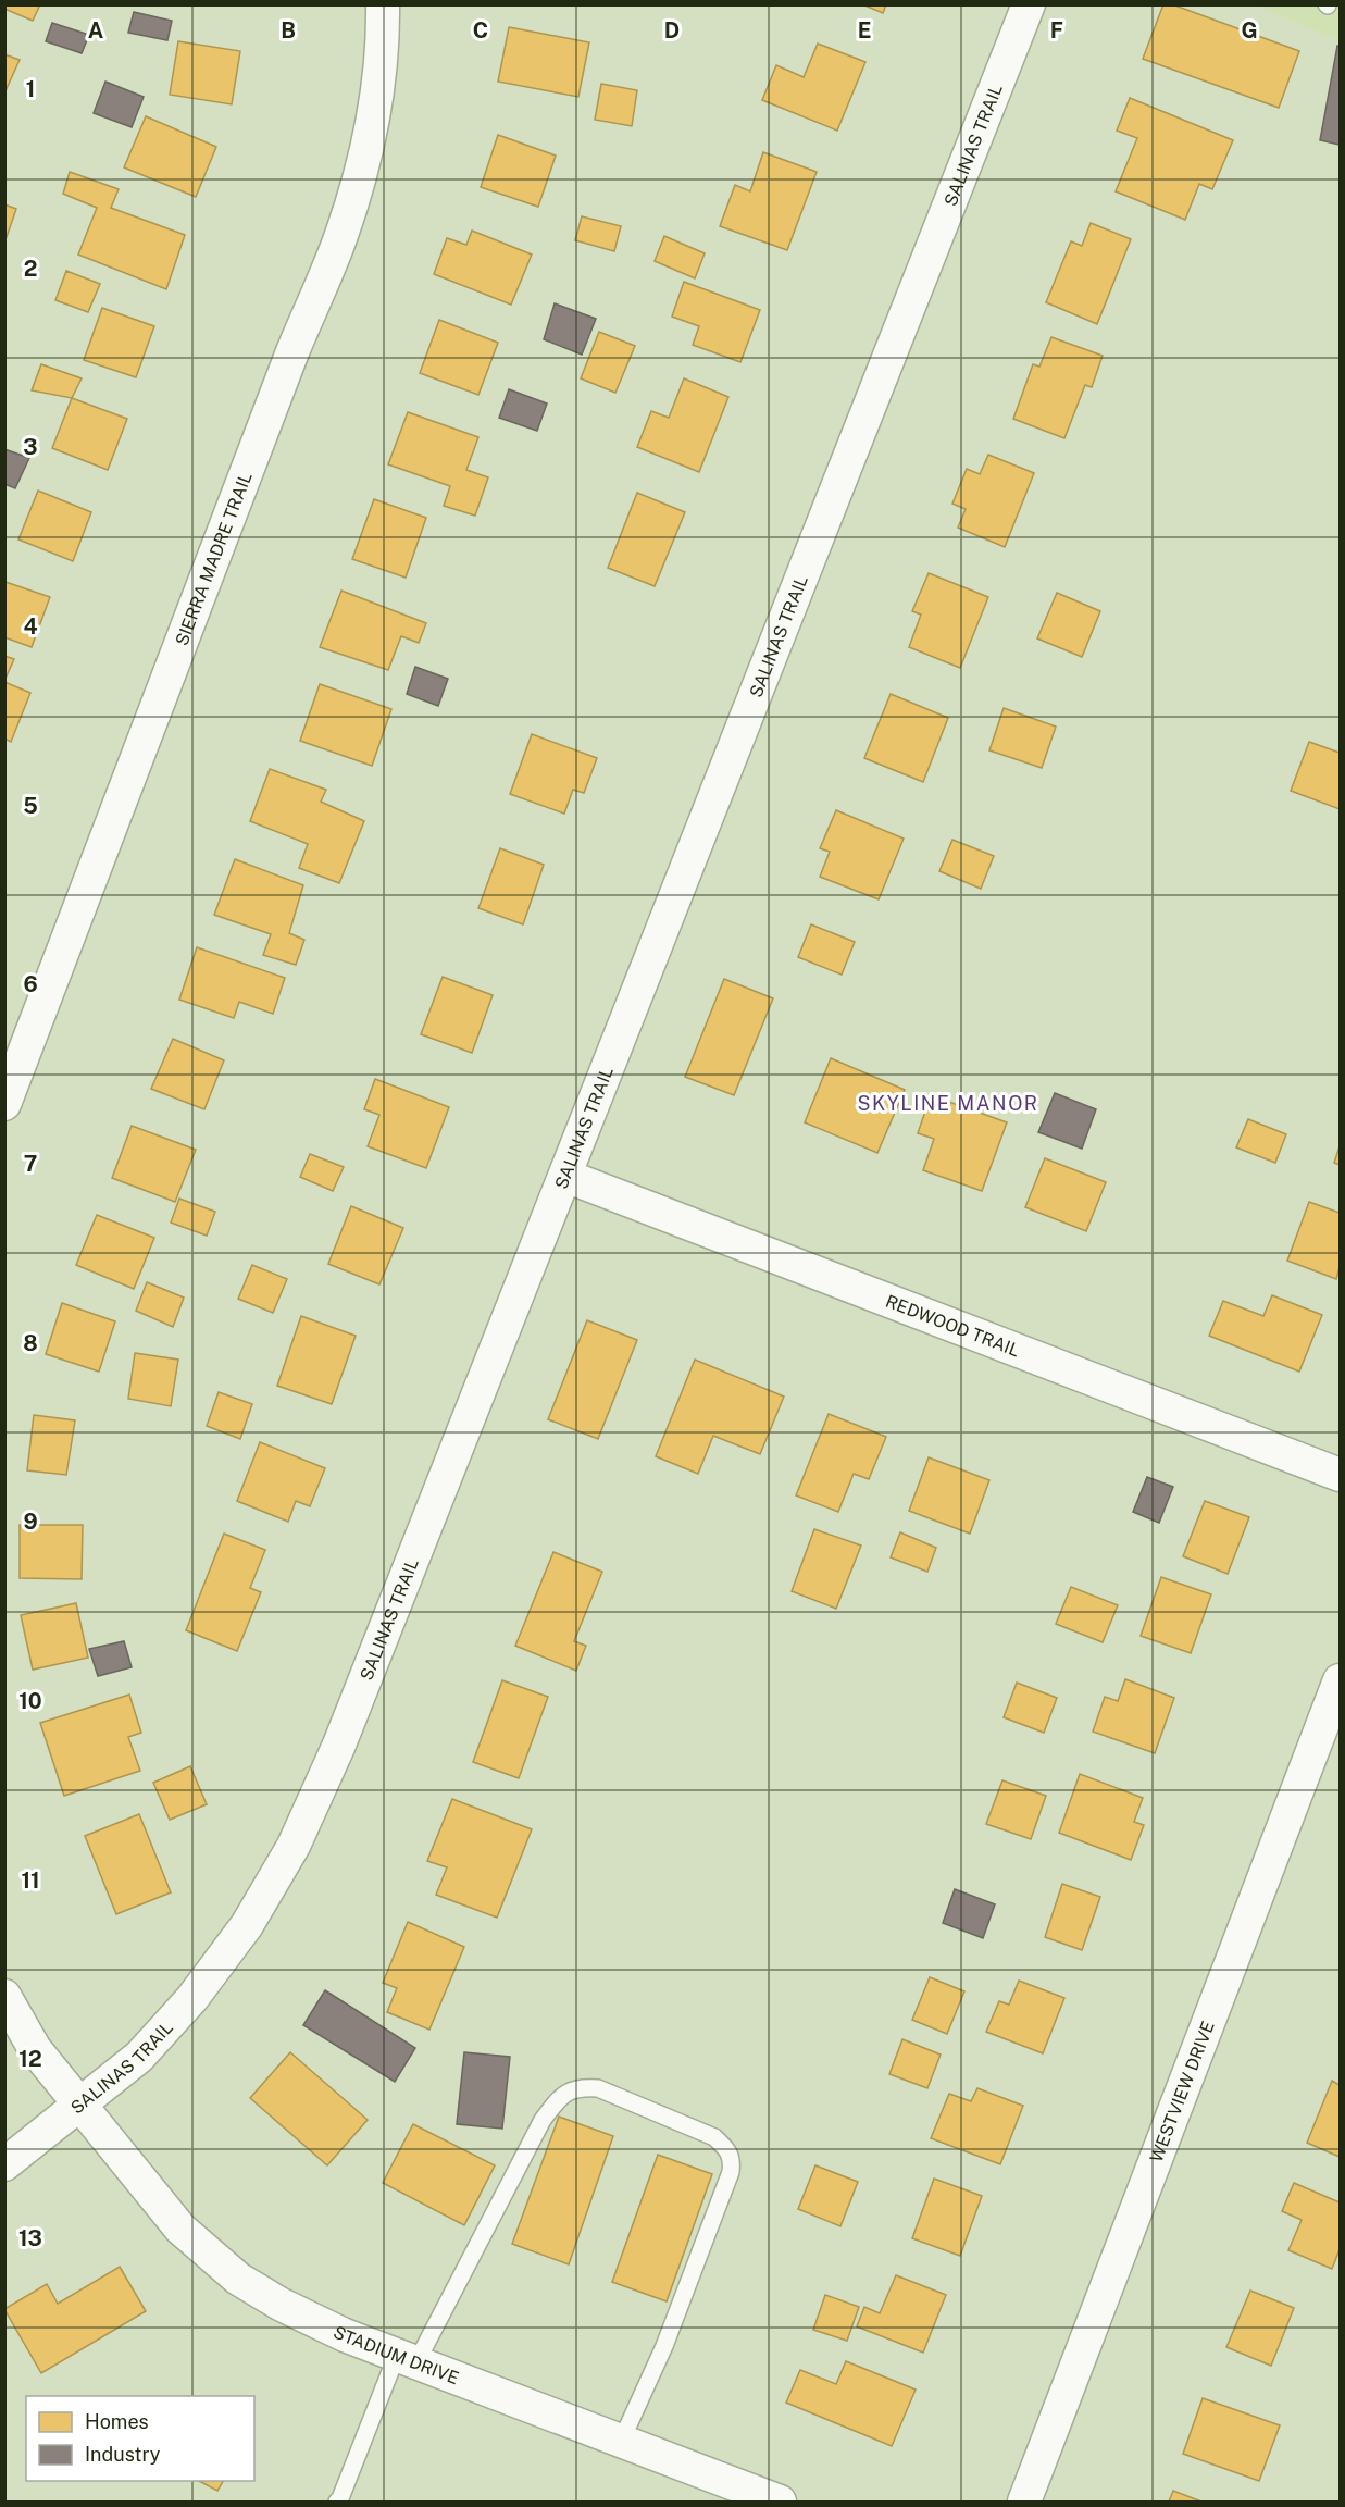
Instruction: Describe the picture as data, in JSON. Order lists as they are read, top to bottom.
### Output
{
  "streets": {
    "street": [
      "SALINAS TRAIL",
      "SIERRA MADRE TRAIL",
      "REDWOOD TRAIL",
      "WESTVIEW DRIVE",
      "STADIUM DRIVE"
    ]
  },
  "crossings": [
    ["SALINAS TRAIL", "REDWOOD TRAIL"],
    ["SALINAS TRAIL", "STADIUM DRIVE"]
  ],
  "districts": ["SKYLINE MANOR"],
  "legend": ["Homes", "Industry"],
  "grid": {
    "columns": [
      "A",
      "B",
      "C",
      "D",
      "E",
      "F",
      "G"
    ],
    "rows": [
      "1",
      "2",
      "3",
      "4",
      "5",
      "6",
      "7",
      "8",
      "9",
      "10",
      "11",
      "12",
      "13"
    ]
  }
}
